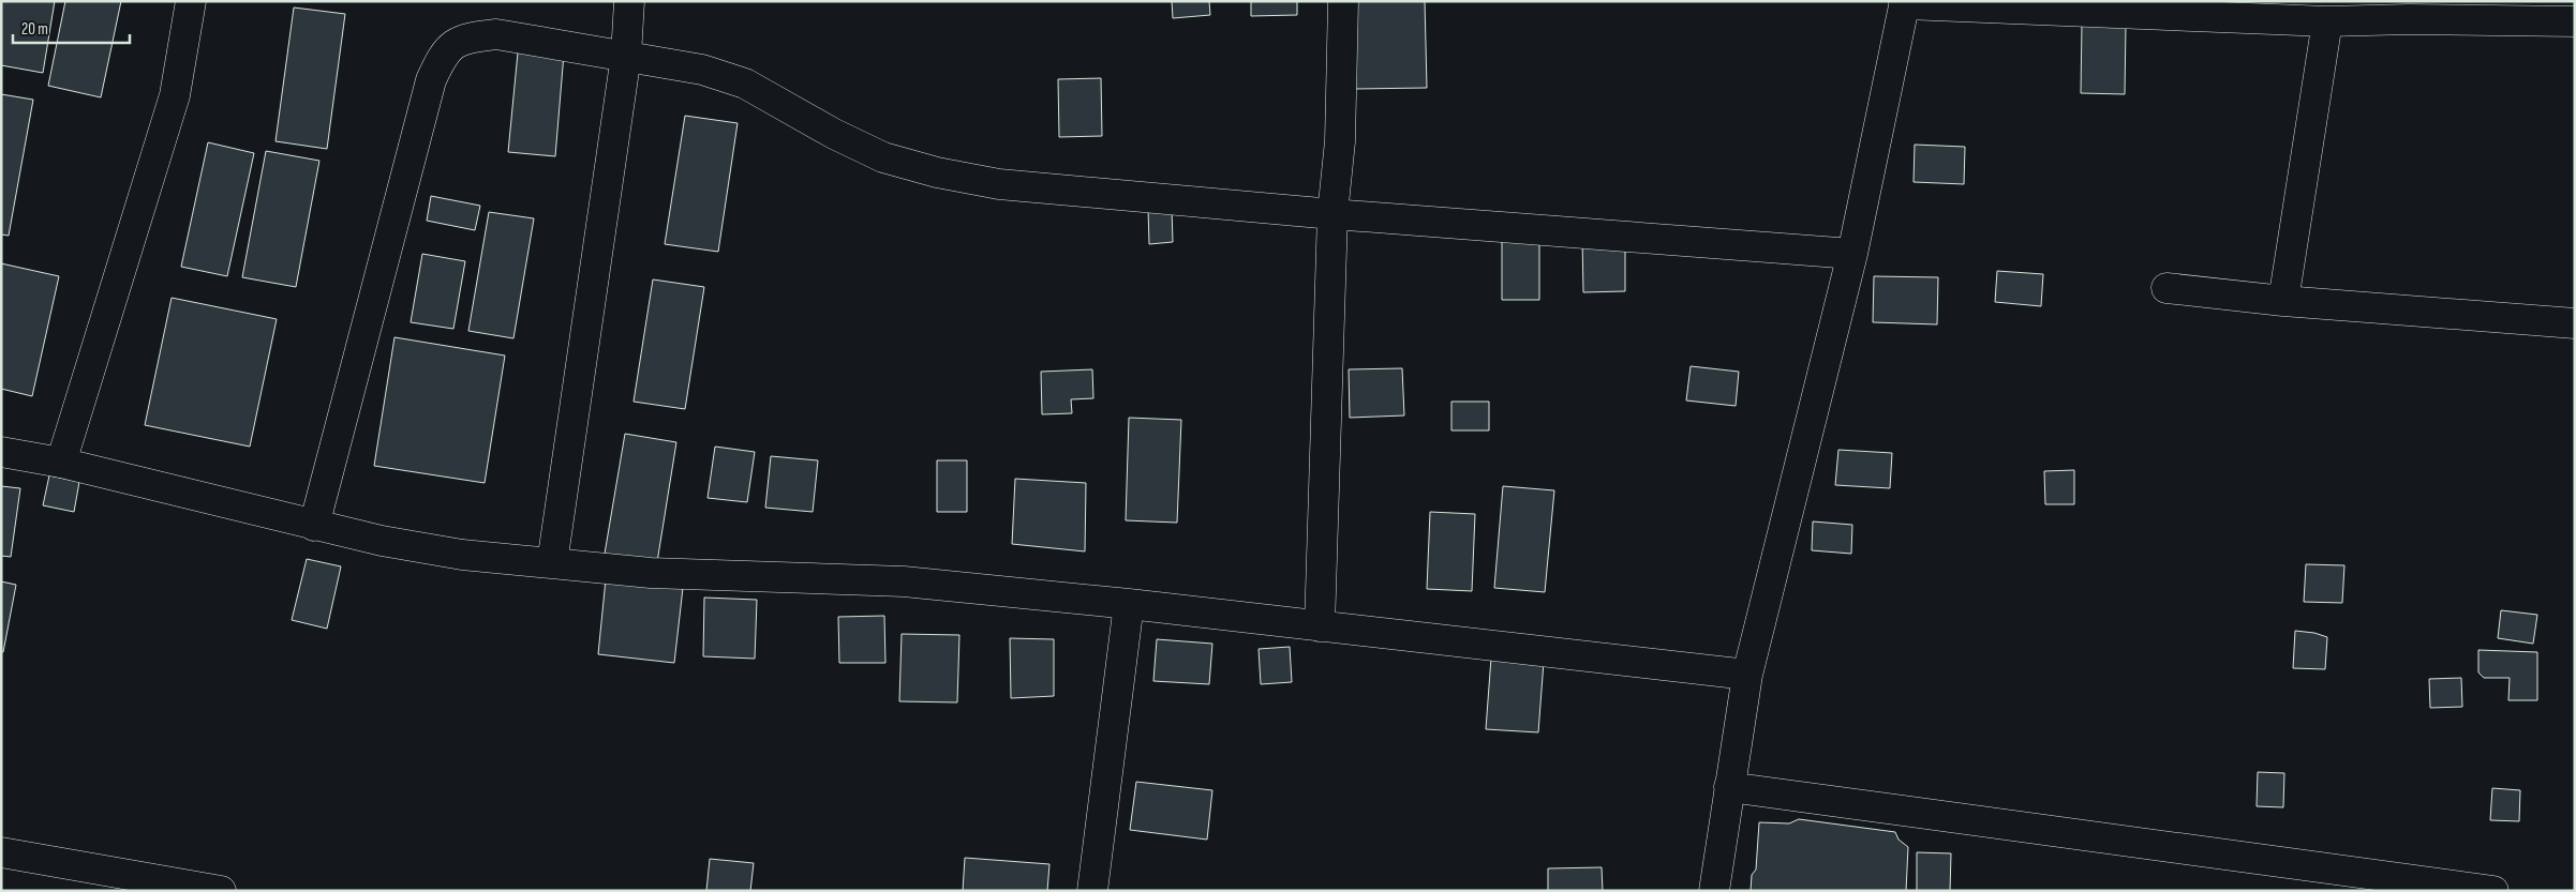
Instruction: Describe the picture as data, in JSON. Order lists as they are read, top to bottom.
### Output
{
  "scale_bar": "20 m"
}
